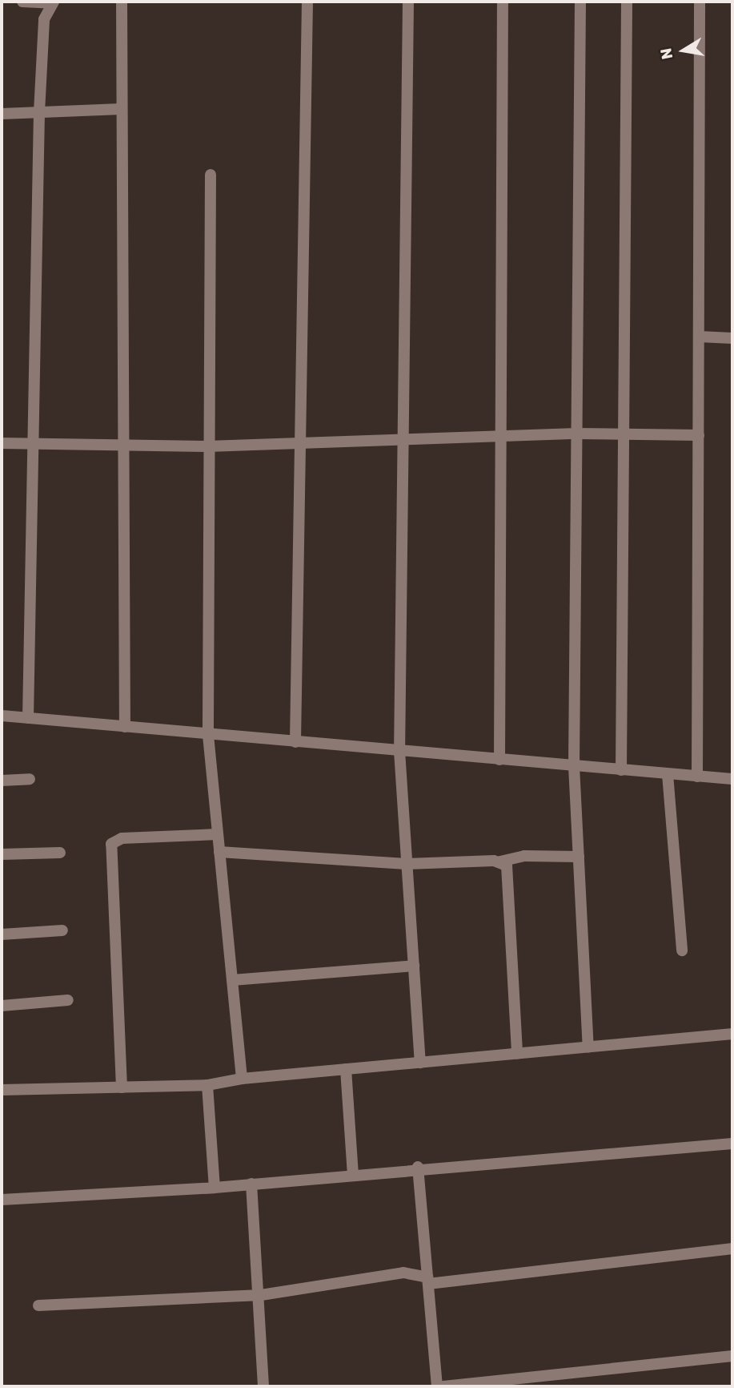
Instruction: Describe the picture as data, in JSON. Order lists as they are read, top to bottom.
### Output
{
  "north": "left"
}
